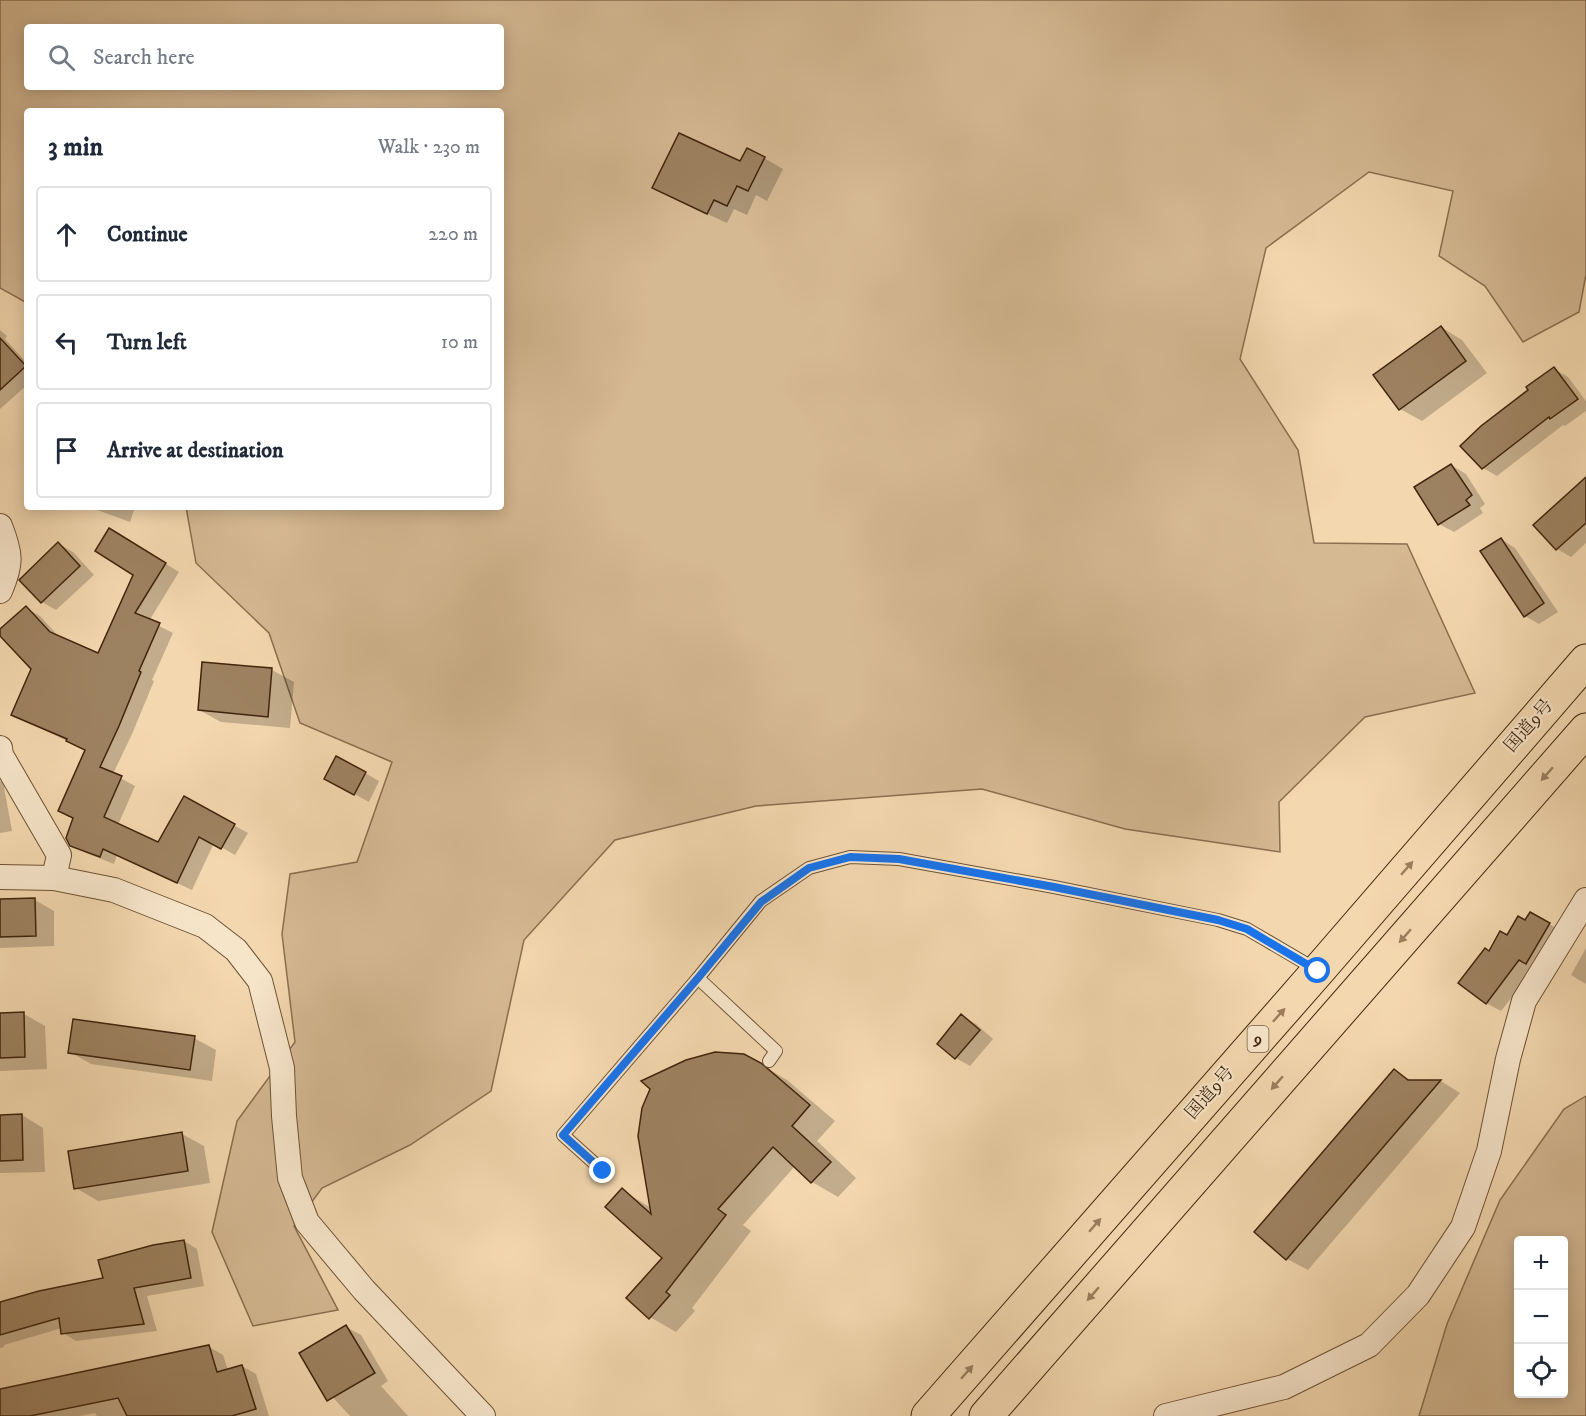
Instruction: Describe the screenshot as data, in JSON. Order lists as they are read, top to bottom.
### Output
{
  "streets": {
    "highway": ["国道9号", "9"]
  },
  "page": {
    "search": "Search here",
    "heading": ["3 min", "Walk · 230 m"],
    "list": [
      ["Continue", "220 m"],
      ["Turn left", "10 m"],
      "Arrive at destination"
    ],
    "map_buttons": ["+", "−"]
  }
}
